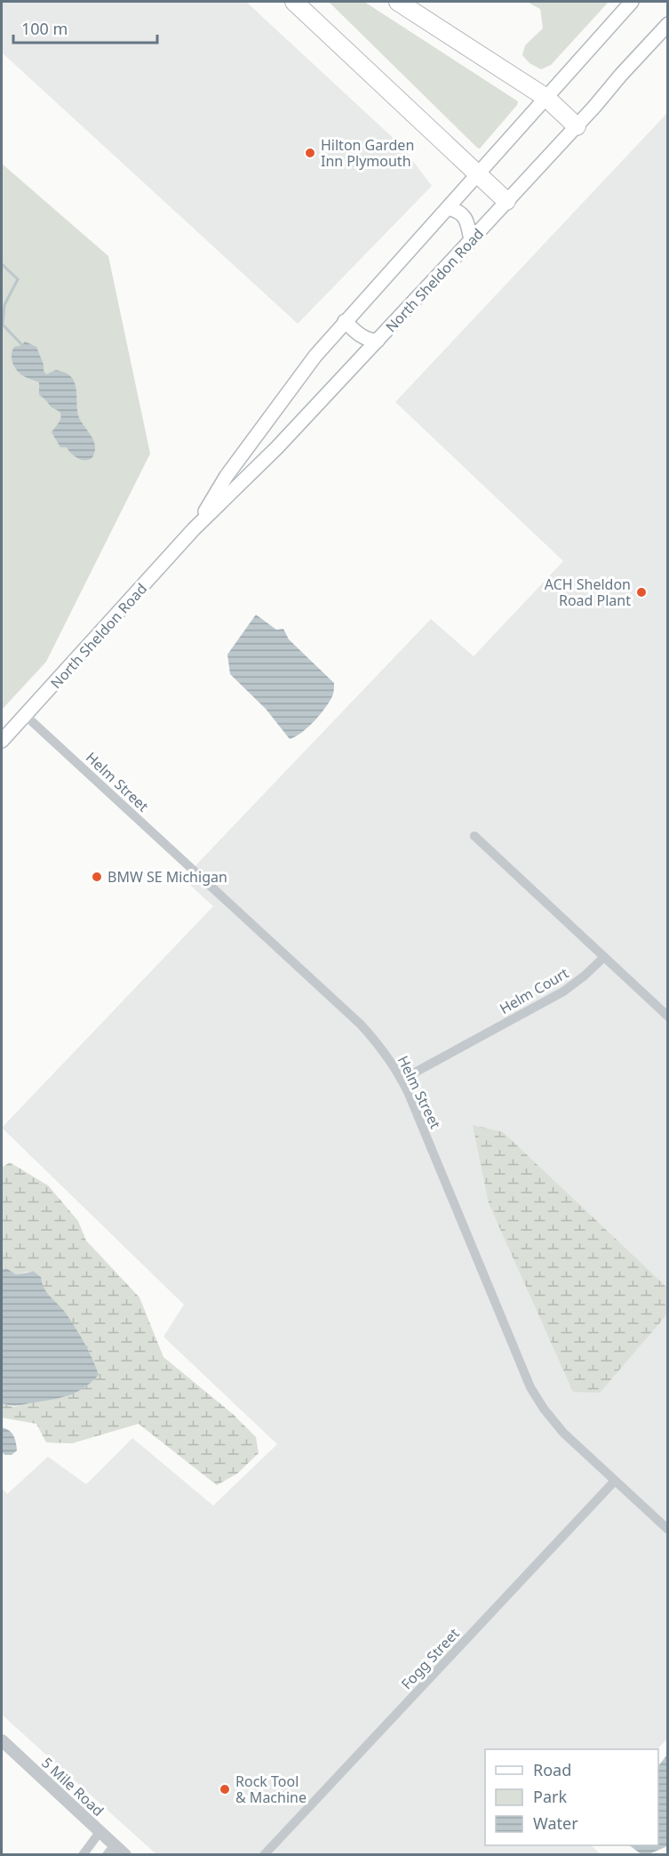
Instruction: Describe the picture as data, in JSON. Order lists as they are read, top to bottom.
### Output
{
  "streets": {
    "main road": ["North Sheldon Road"],
    "street": [
      "Helm Street",
      "Helm Court",
      "Fogg Street",
      "5 Mile Road"
    ]
  },
  "crossings": [
    ["North Sheldon Road", "Helm Street"],
    ["Helm Street", "Helm Court"],
    ["Helm Street", "Fogg Street"]
  ],
  "places": [
    "Hilton Garden Inn Plymouth",
    "ACH Sheldon Road Plant",
    "BMW SE Michigan",
    "Rock Tool & Machine"
  ],
  "legend": ["Road", "Park", "Water"],
  "scale_bar": "100 m"
}
